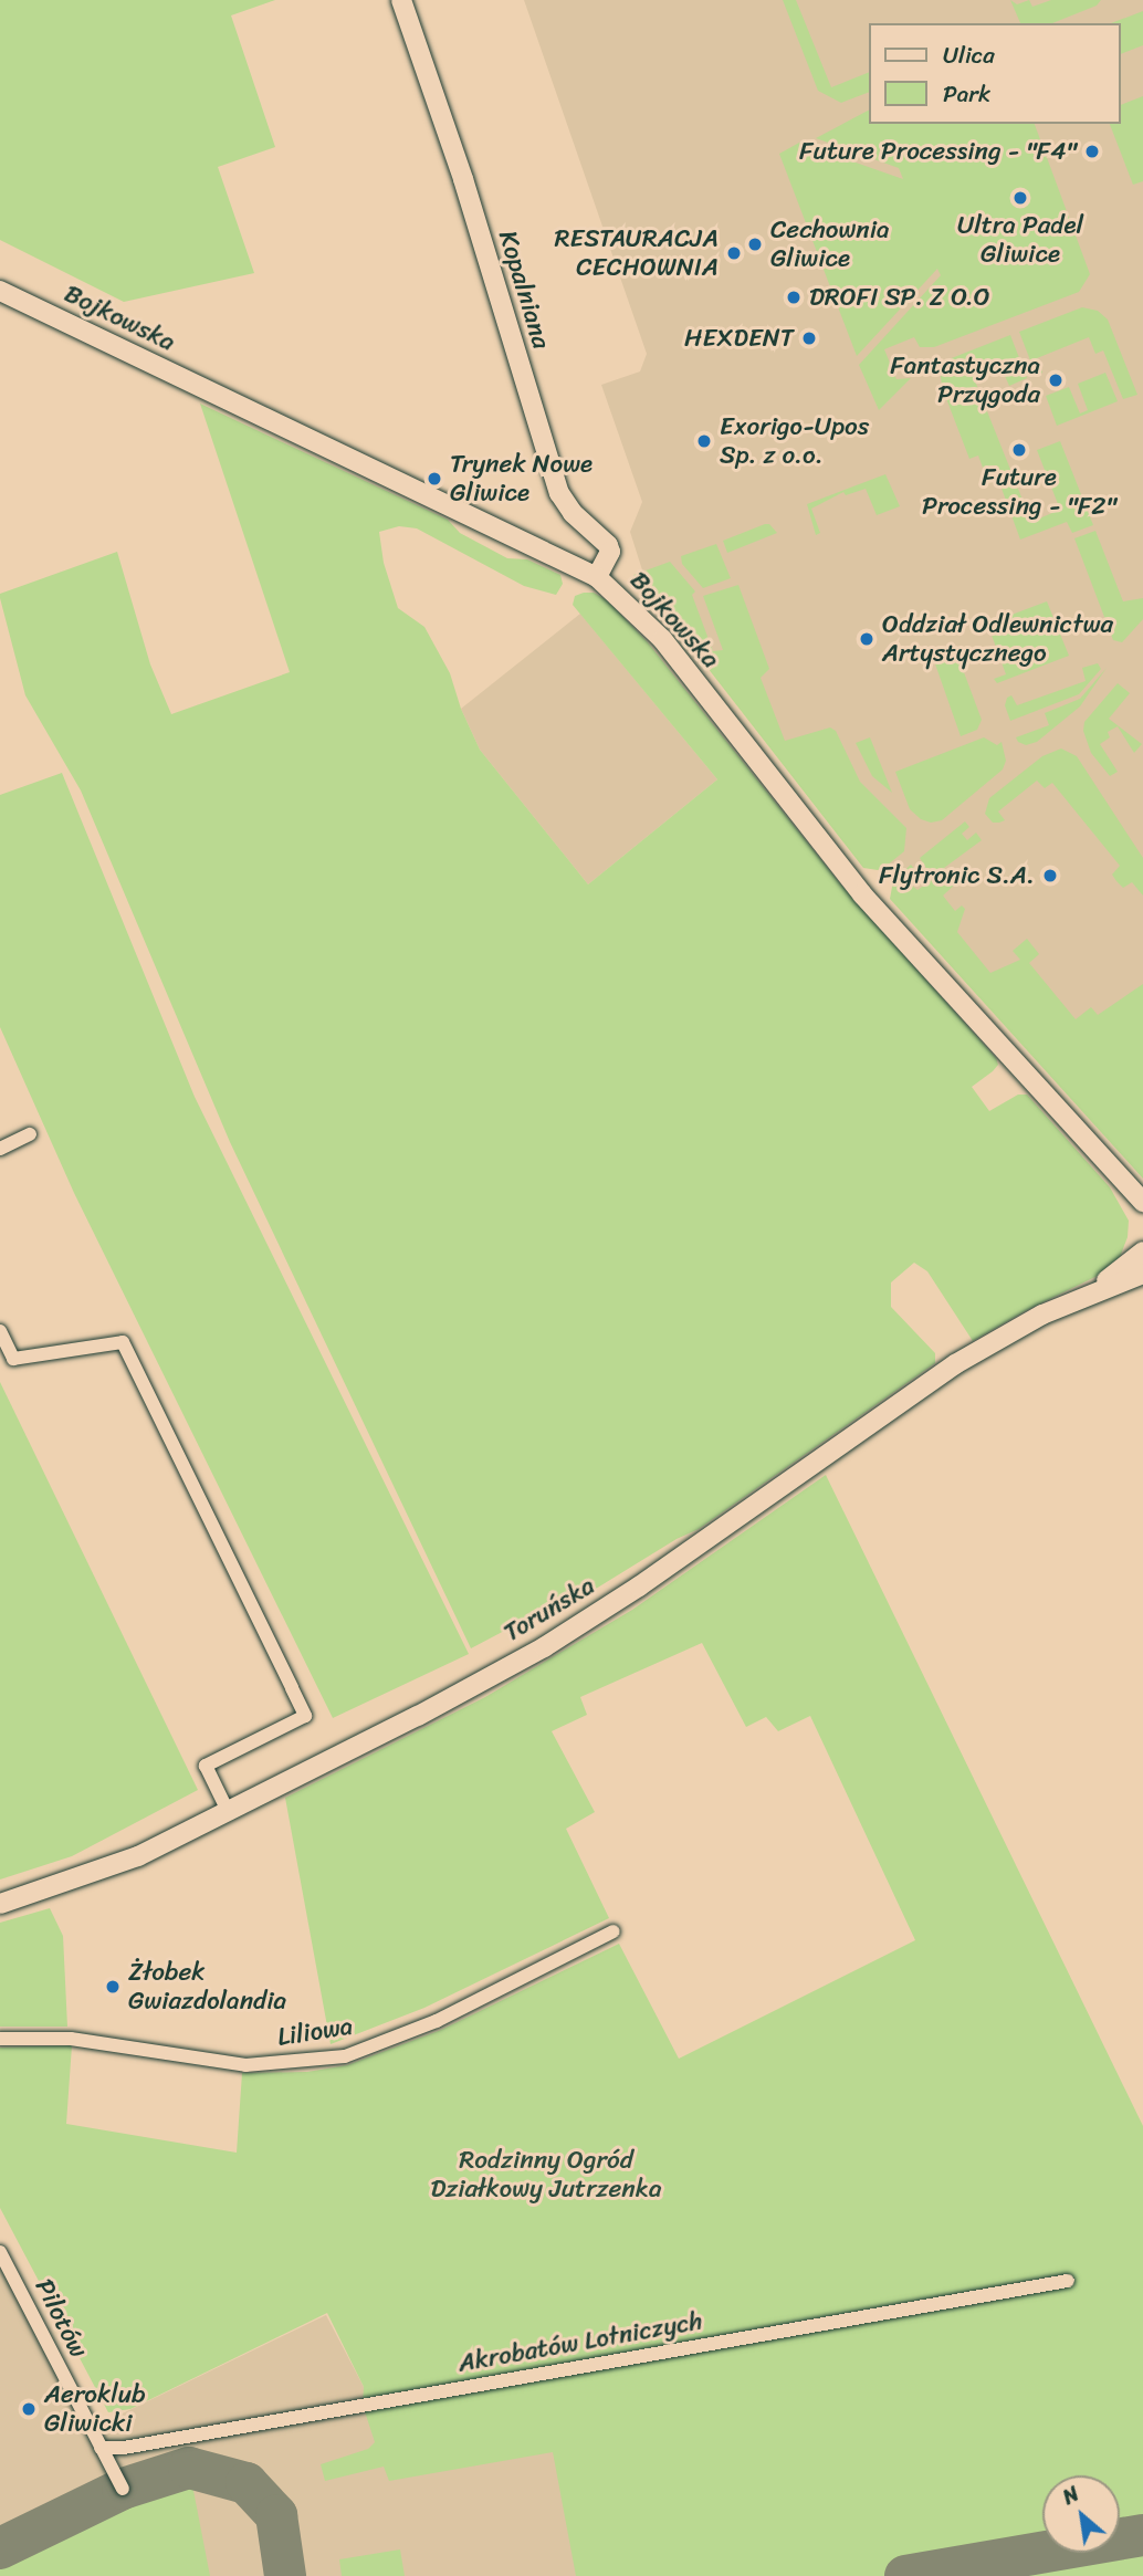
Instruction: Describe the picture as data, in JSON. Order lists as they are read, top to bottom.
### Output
{
  "streets": {
    "street": [
      "Kopalniana",
      "Bojkowska",
      "Toruńska",
      "Liliowa",
      "Pilotów",
      "Akrobatów Lotniczych"
    ]
  },
  "crossings": [
    ["Kopalniana", "Bojkowska"],
    ["Pilotów", "Akrobatów Lotniczych"]
  ],
  "parks": ["Rodzinny Ogród Działkowy Jutrzenka"],
  "places": [
    "Future Processing - \"F4\"",
    "Ultra Padel Gliwice",
    "Cechownia Gliwice",
    "RESTAURACJA CECHOWNIA",
    "DROFI SP. Z O.O",
    "HEXDENT",
    "Fantastyczna Przygoda",
    "Exorigo-Upos Sp. z o.o.",
    "Future Processing - \"F2\"",
    "Trynek Nowe Gliwice",
    "Oddział Odlewnictwa Artystycznego",
    "Flytronic S.A.",
    "Żłobek Gwiazdolandia",
    "Aeroklub Gliwicki"
  ],
  "legend": ["Ulica", "Park"],
  "north": "top left"
}
